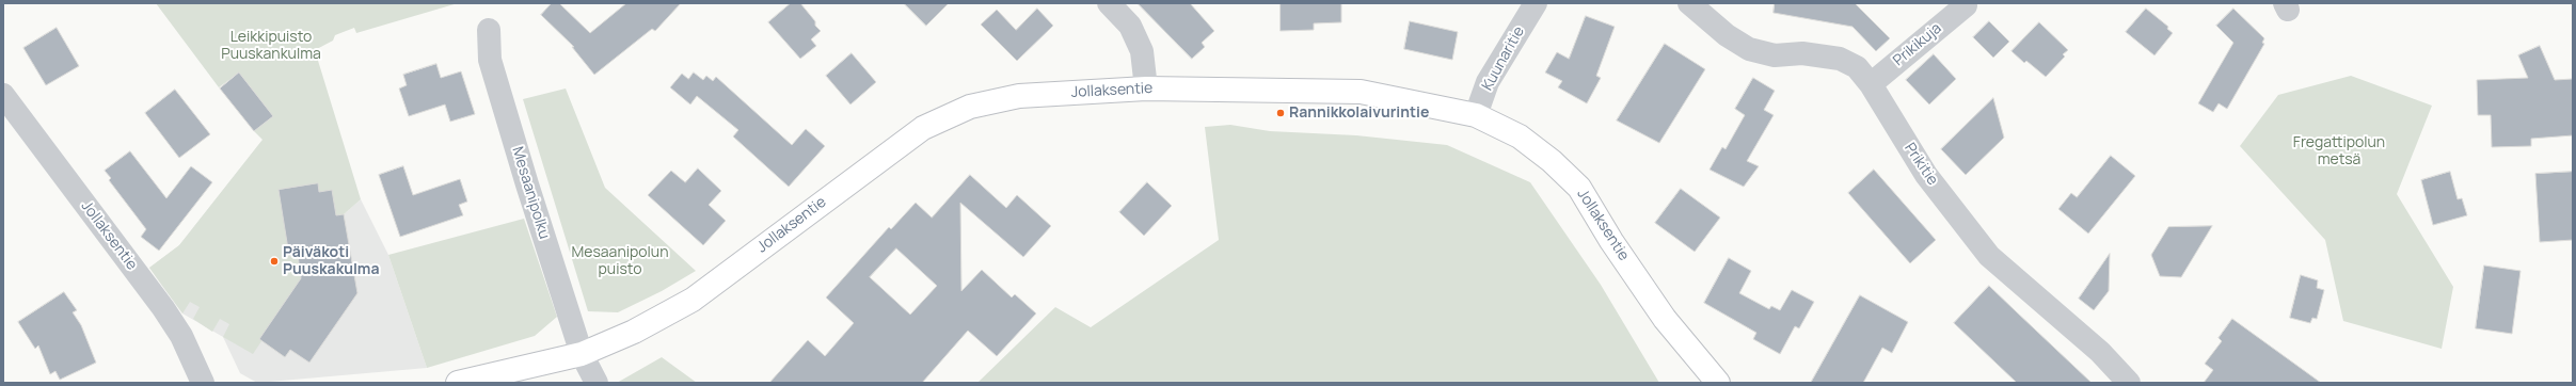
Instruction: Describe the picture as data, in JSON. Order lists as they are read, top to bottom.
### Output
{
  "streets": {
    "main road": ["Jollaksentie"],
    "street": [
      "Prikikuja",
      "Kuunaritie",
      "Prikitie",
      "Mesaanipolku"
    ]
  },
  "crossings": [
    ["Prikikuja", "Prikitie"],
    ["Kuunaritie", "Jollaksentie"],
    ["Jollaksentie", "Mesaanipolku"]
  ],
  "parks": ["Leikkipuisto Puuskankulma", "Fregattipolun metsä", "Mesaanipolun puisto"],
  "places": ["Rannikkolaivurintie", "Päiväkoti Puuskakulma"]
}
